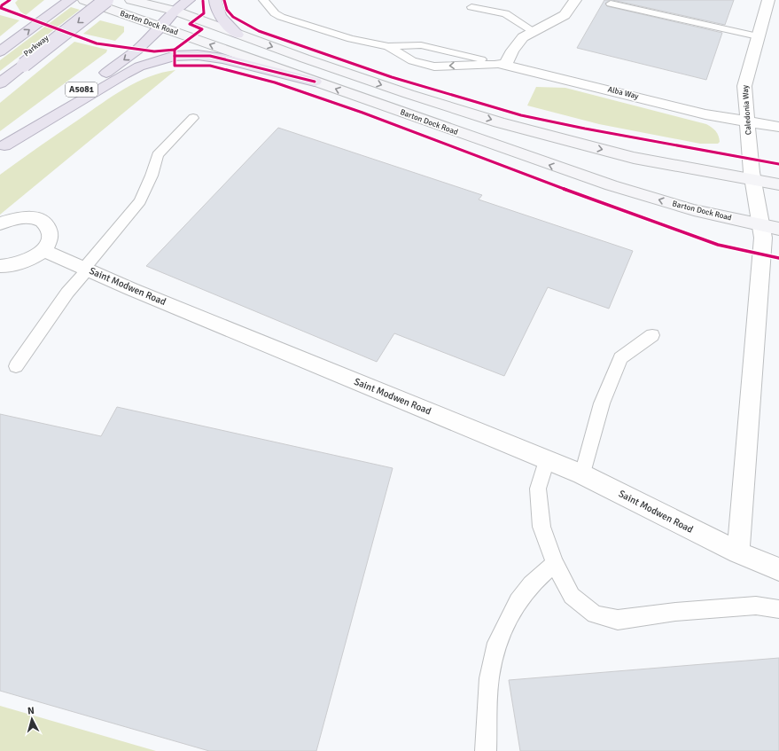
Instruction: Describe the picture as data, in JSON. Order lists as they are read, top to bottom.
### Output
{
  "streets": {
    "highway": ["Parkway", "A5081"],
    "main road": ["Barton Dock Road"],
    "street": ["Alba Way", "Caledonia Way", "Saint Modwen Road"]
  },
  "crossings": [
    ["Barton Dock Road", "A5081"],
    ["Barton Dock Road", "Caledonia Way"],
    ["Alba Way", "Caledonia Way"]
  ],
  "north": "top"
}
